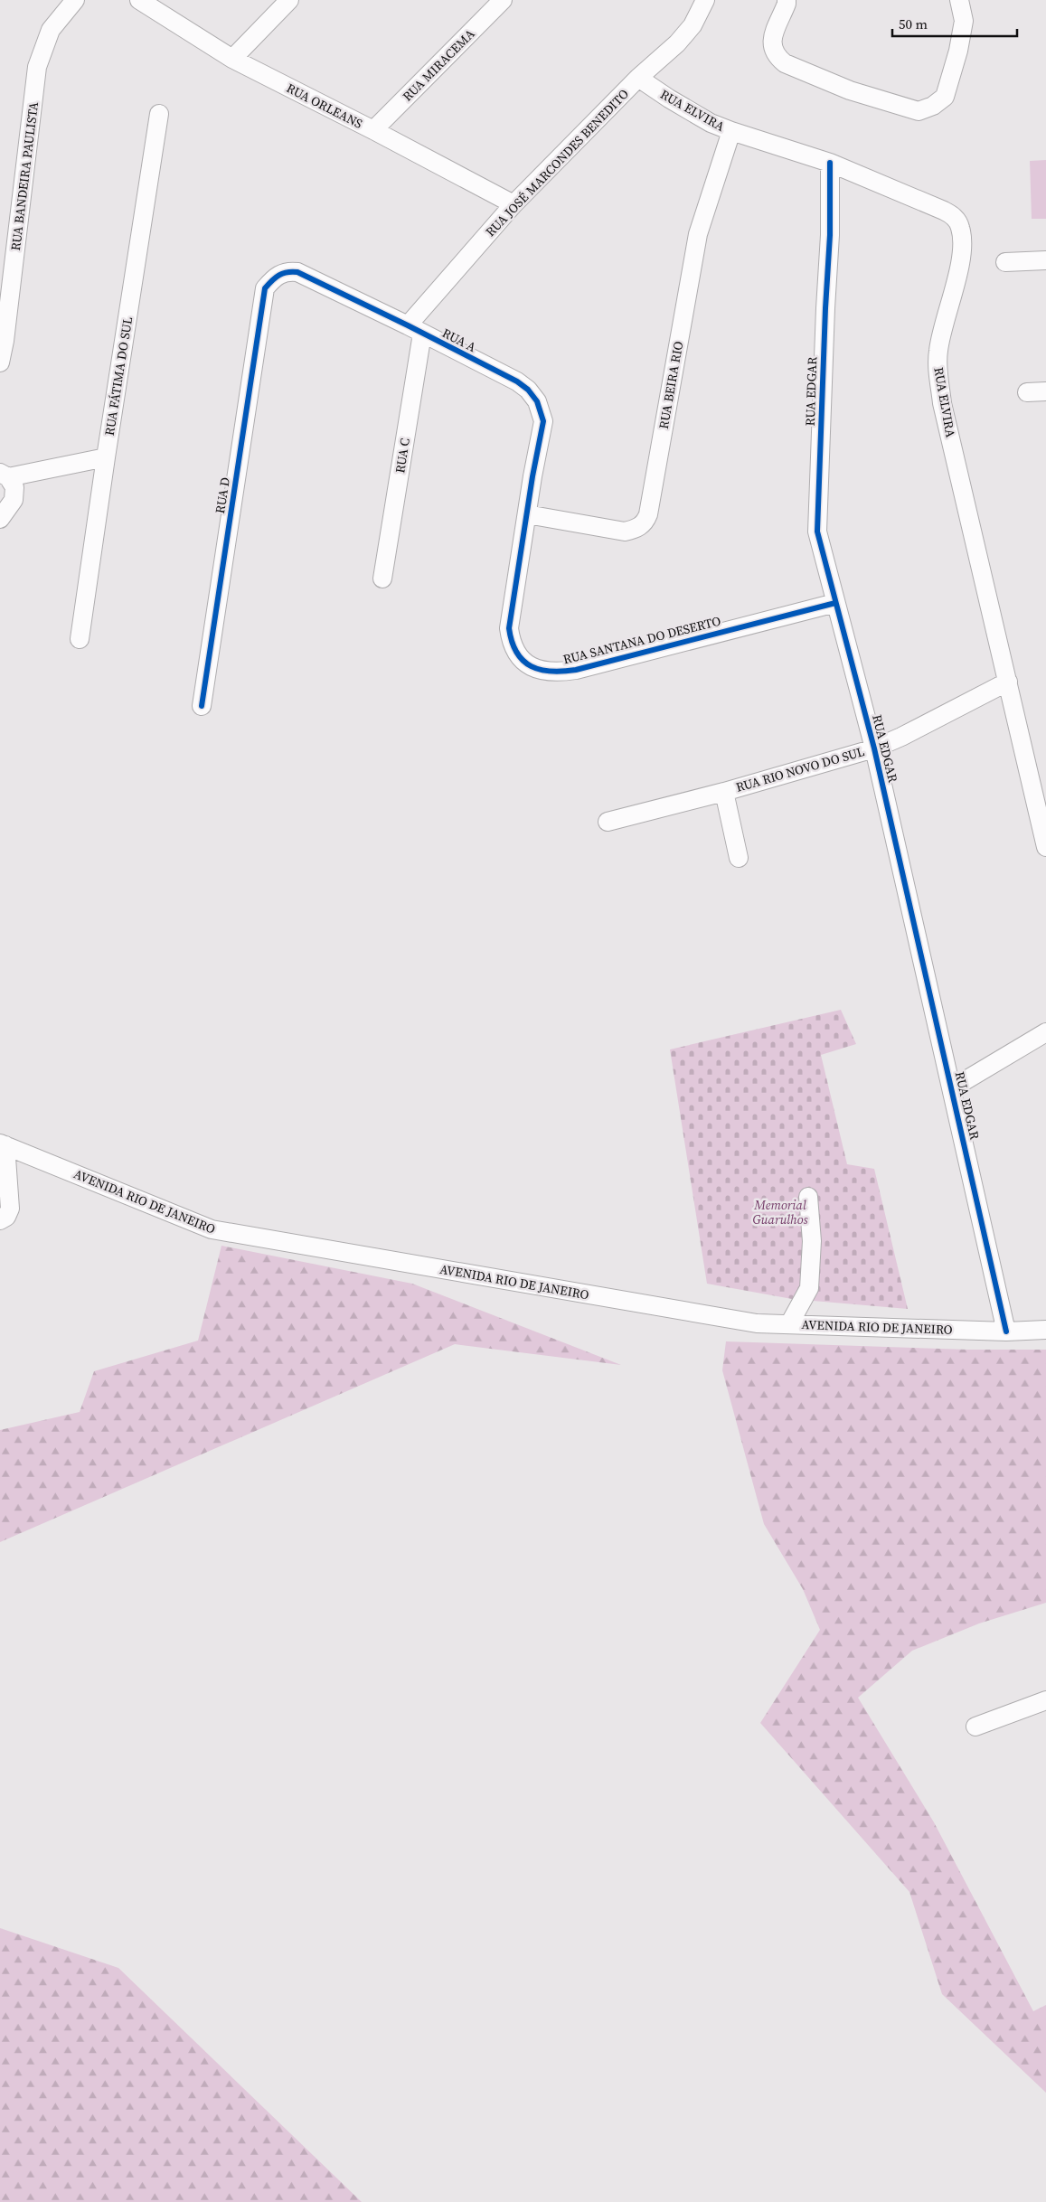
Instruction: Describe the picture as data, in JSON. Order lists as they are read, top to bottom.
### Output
{
  "streets": {
    "street": [
      "RUA MIRACEMA",
      "RUA ORLEANS",
      "RUA ELVIRA",
      "RUA JOSÉ MARCONDES BENEDITO",
      "RUA BANDEIRA PAULISTA",
      "RUA A",
      "RUA FÁTIMA DO SUL",
      "RUA BEIRA RIO",
      "RUA EDGAR",
      "RUA C",
      "RUA D",
      "RUA SANTANA DO DESERTO",
      "RUA RIO NOVO DO SUL",
      "AVENIDA RIO DE JANEIRO"
    ]
  },
  "crossings": [
    ["RUA MIRACEMA", "RUA ORLEANS"],
    ["RUA ORLEANS", "RUA JOSÉ MARCONDES BENEDITO"],
    ["RUA ELVIRA", "RUA JOSÉ MARCONDES BENEDITO"],
    ["RUA ELVIRA", "RUA BEIRA RIO"],
    ["RUA ELVIRA", "RUA EDGAR"],
    ["RUA ELVIRA", "RUA RIO NOVO DO SUL"],
    ["RUA JOSÉ MARCONDES BENEDITO", "RUA A"],
    ["RUA JOSÉ MARCONDES BENEDITO", "RUA C"],
    ["RUA A", "RUA BEIRA RIO"],
    ["RUA A", "RUA C"],
    ["RUA A", "RUA D"],
    ["RUA A", "RUA SANTANA DO DESERTO"],
    ["RUA BEIRA RIO", "RUA SANTANA DO DESERTO"],
    ["RUA EDGAR", "RUA SANTANA DO DESERTO"],
    ["RUA EDGAR", "RUA RIO NOVO DO SUL"],
    ["RUA EDGAR", "AVENIDA RIO DE JANEIRO"]
  ],
  "parks": ["Memorial Guarulhos"],
  "scale_bar": "50 m"
}
